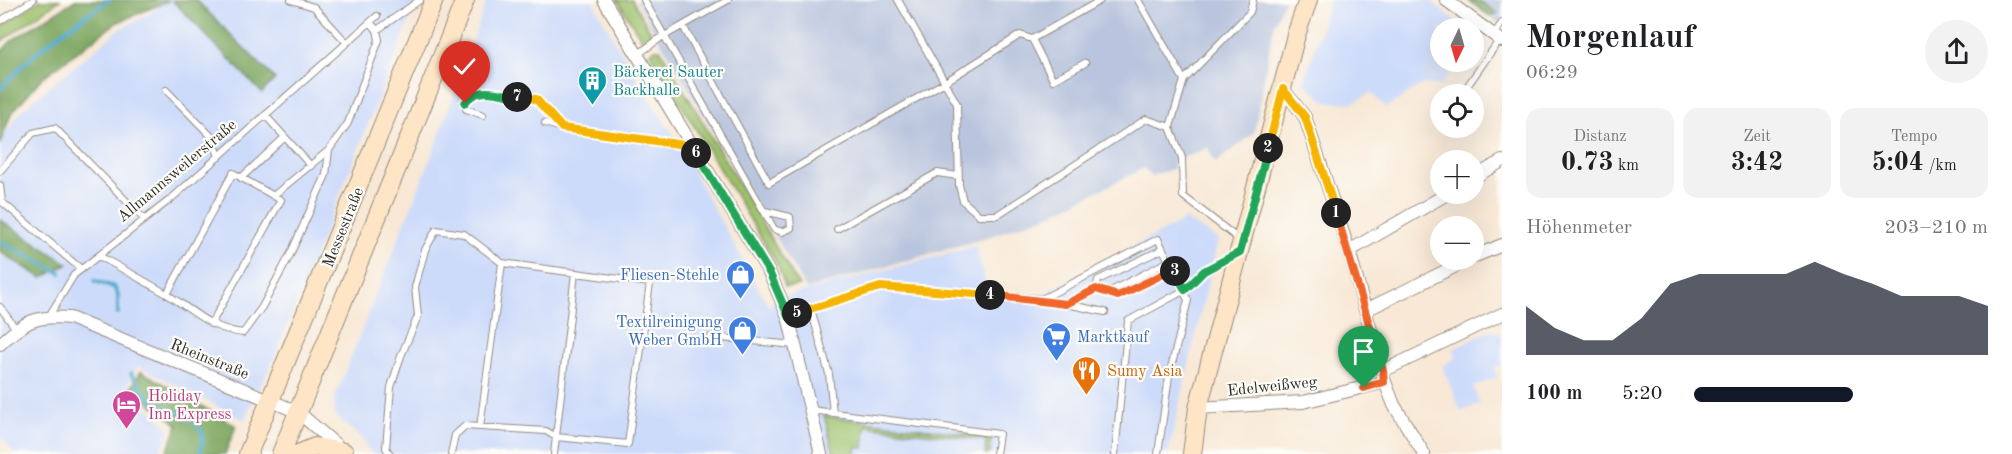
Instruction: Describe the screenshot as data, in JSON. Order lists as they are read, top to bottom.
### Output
{
  "streets": {
    "street": ["Messestraße", "Rheinstraße", "Edelweißweg"],
    "lane": ["Allmannsweilerstraße"]
  },
  "crossings": [
    ["Allmannsweilerstraße", "Rheinstraße"],
    ["Messestraße", "Rheinstraße"]
  ],
  "places": {
    "building": ["Bäckerei Sauter Backhalle"],
    "shop": ["Fliesen-Stehle", "Textilreinigung Weber GmbH"],
    "supermarket": ["Marktkauf"],
    "restaurant": ["Sumy Asia"],
    "hotel": ["Holiday Inn Express"]
  },
  "north": "bottom",
  "page": {
    "heading": ["Morgenlauf", "06:29"],
    "map_buttons": ["+", "−"],
    "pins": [
      "7",
      "2",
      "6",
      "1",
      "3",
      "4",
      "5"
    ],
    "stats": [
      ["Distanz", "0.73 km"],
      ["Zeit", "3:42"],
      ["Tempo", "5:04 /km"]
    ],
    "chart": ["Höhenmeter", "203–210 m"],
    "list": [
      {
        "name": "100 m",
        "note": "5:20"
      }
    ]
  }
}
